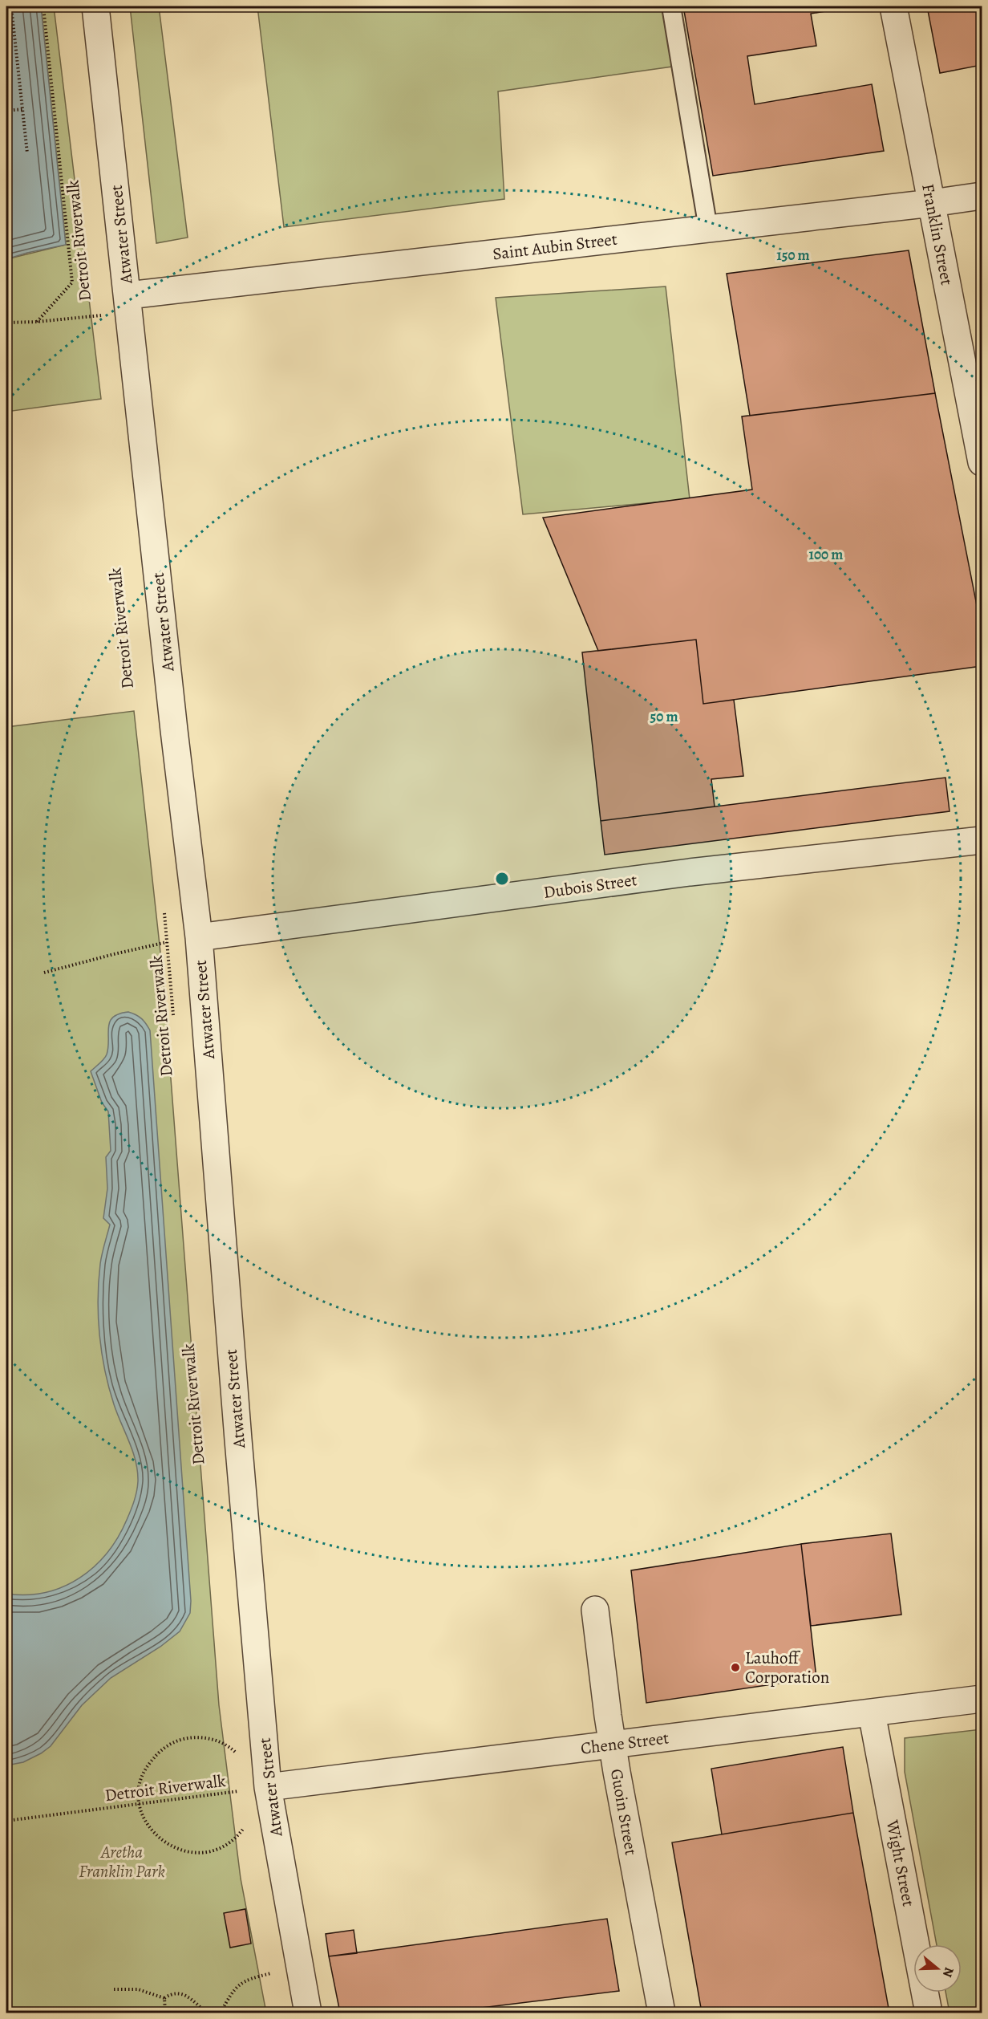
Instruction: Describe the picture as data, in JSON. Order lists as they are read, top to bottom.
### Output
{
  "streets": {
    "street": [
      "Atwater Street",
      "Franklin Street",
      "Saint Aubin Street",
      "Dubois Street",
      "Chene Street",
      "Guoin Street",
      "Wight Street"
    ],
    "path": ["Detroit Riverwalk"]
  },
  "crossings": [
    ["Atwater Street", "Saint Aubin Street"],
    ["Atwater Street", "Dubois Street"],
    ["Atwater Street", "Chene Street"],
    ["Franklin Street", "Saint Aubin Street"],
    ["Chene Street", "Guoin Street"],
    ["Chene Street", "Wight Street"]
  ],
  "parks": ["Aretha Franklin Park"],
  "places": ["Lauhoff Corporation"],
  "north": "right",
  "rings": ["150 m", "100 m", "50 m"]
}
